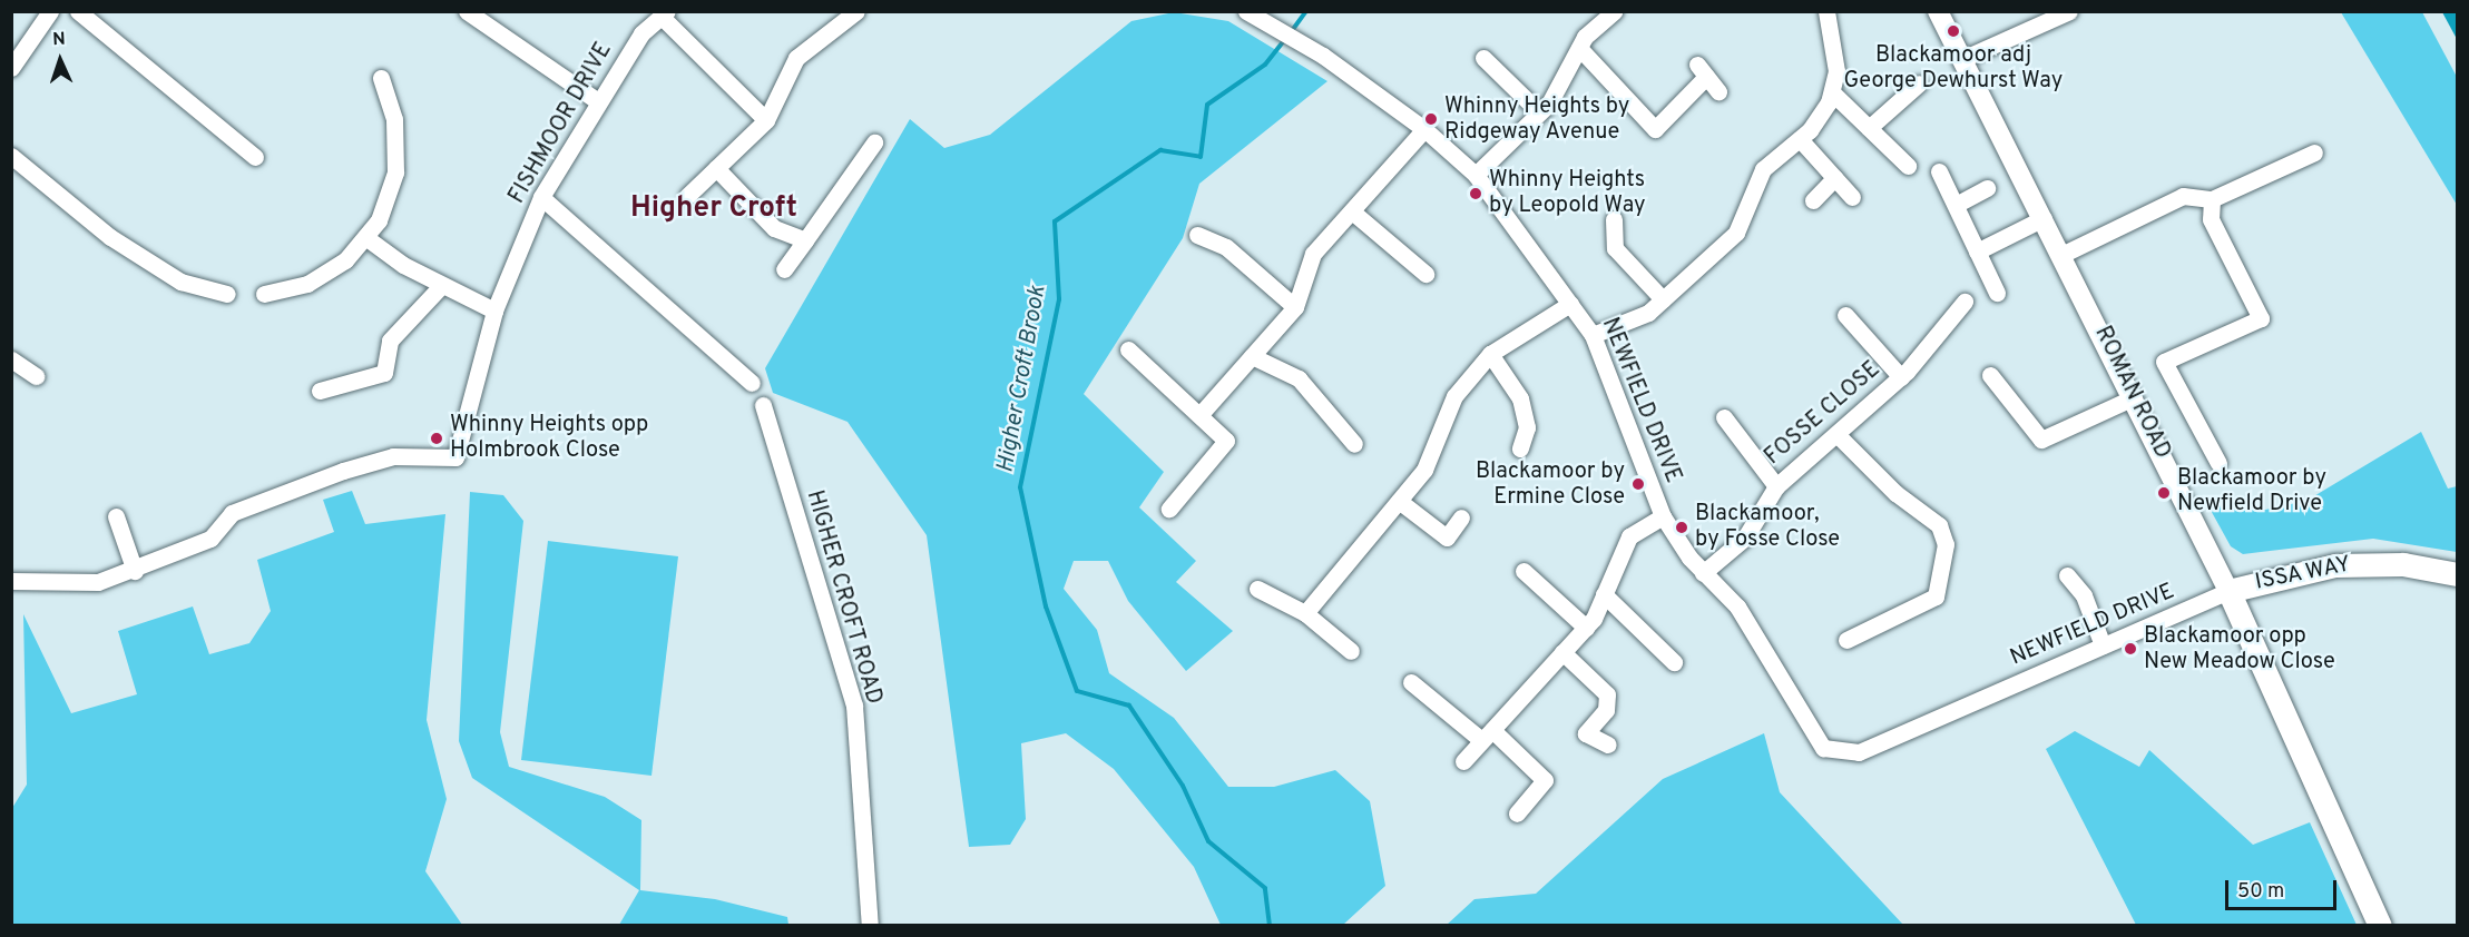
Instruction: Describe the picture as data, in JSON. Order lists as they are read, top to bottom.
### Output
{
  "streets": {
    "main road": ["ROMAN ROAD", "ISSA WAY"],
    "street": [
      "FISHMOOR DRIVE",
      "NEWFIELD DRIVE",
      "FOSSE CLOSE",
      "HIGHER CROFT ROAD"
    ]
  },
  "crossings": [
    ["ROMAN ROAD", "NEWFIELD DRIVE"],
    ["ROMAN ROAD", "ISSA WAY"],
    ["NEWFIELD DRIVE", "FOSSE CLOSE"],
    ["NEWFIELD DRIVE", "ISSA WAY"]
  ],
  "districts": ["Higher Croft"],
  "water": ["Higher Croft Brook"],
  "places": [
    "Blackamoor adj George Dewhurst Way",
    "Whinny Heights by Ridgeway Avenue",
    "Whinny Heights by Leopold Way",
    "Whinny Heights opp Holmbrook Close",
    "Blackamoor by Ermine Close",
    "Blackamoor by Newfield Drive",
    "Blackamoor, by Fosse Close",
    "Blackamoor opp New Meadow Close"
  ],
  "scale_bar": "50 m",
  "north": "top"
}
